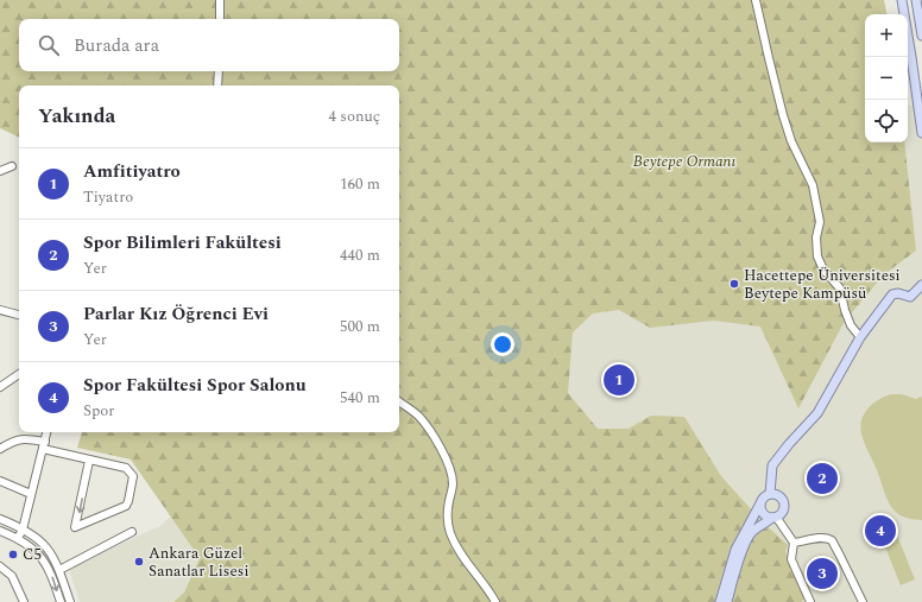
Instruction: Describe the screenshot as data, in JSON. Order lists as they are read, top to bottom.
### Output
{
  "parks": ["Beytepe Ormanı"],
  "places": ["Hacettepe Üniversitesi Beytepe Kampüsü", "C5", "Ankara Güzel Sanatlar Lisesi"],
  "page": {
    "map_buttons": ["+", "−"],
    "search": "Burada ara",
    "heading": ["Yakında", "4 sonuç"],
    "list": [
      {
        "mark": "1",
        "name": "Amfitiyatro",
        "note": "Tiyatro",
        "value": "160 m"
      },
      {
        "mark": "2",
        "name": "Spor Bilimleri Fakültesi",
        "note": "Yer",
        "value": "440 m"
      },
      {
        "mark": "3",
        "name": "Parlar Kız Öğrenci Evi",
        "note": "Yer",
        "value": "500 m"
      },
      {
        "mark": "4",
        "name": "Spor Fakültesi Spor Salonu",
        "note": "Spor",
        "value": "540 m"
      }
    ],
    "pins": [
      "1",
      "2",
      "4",
      "3"
    ]
  }
}
